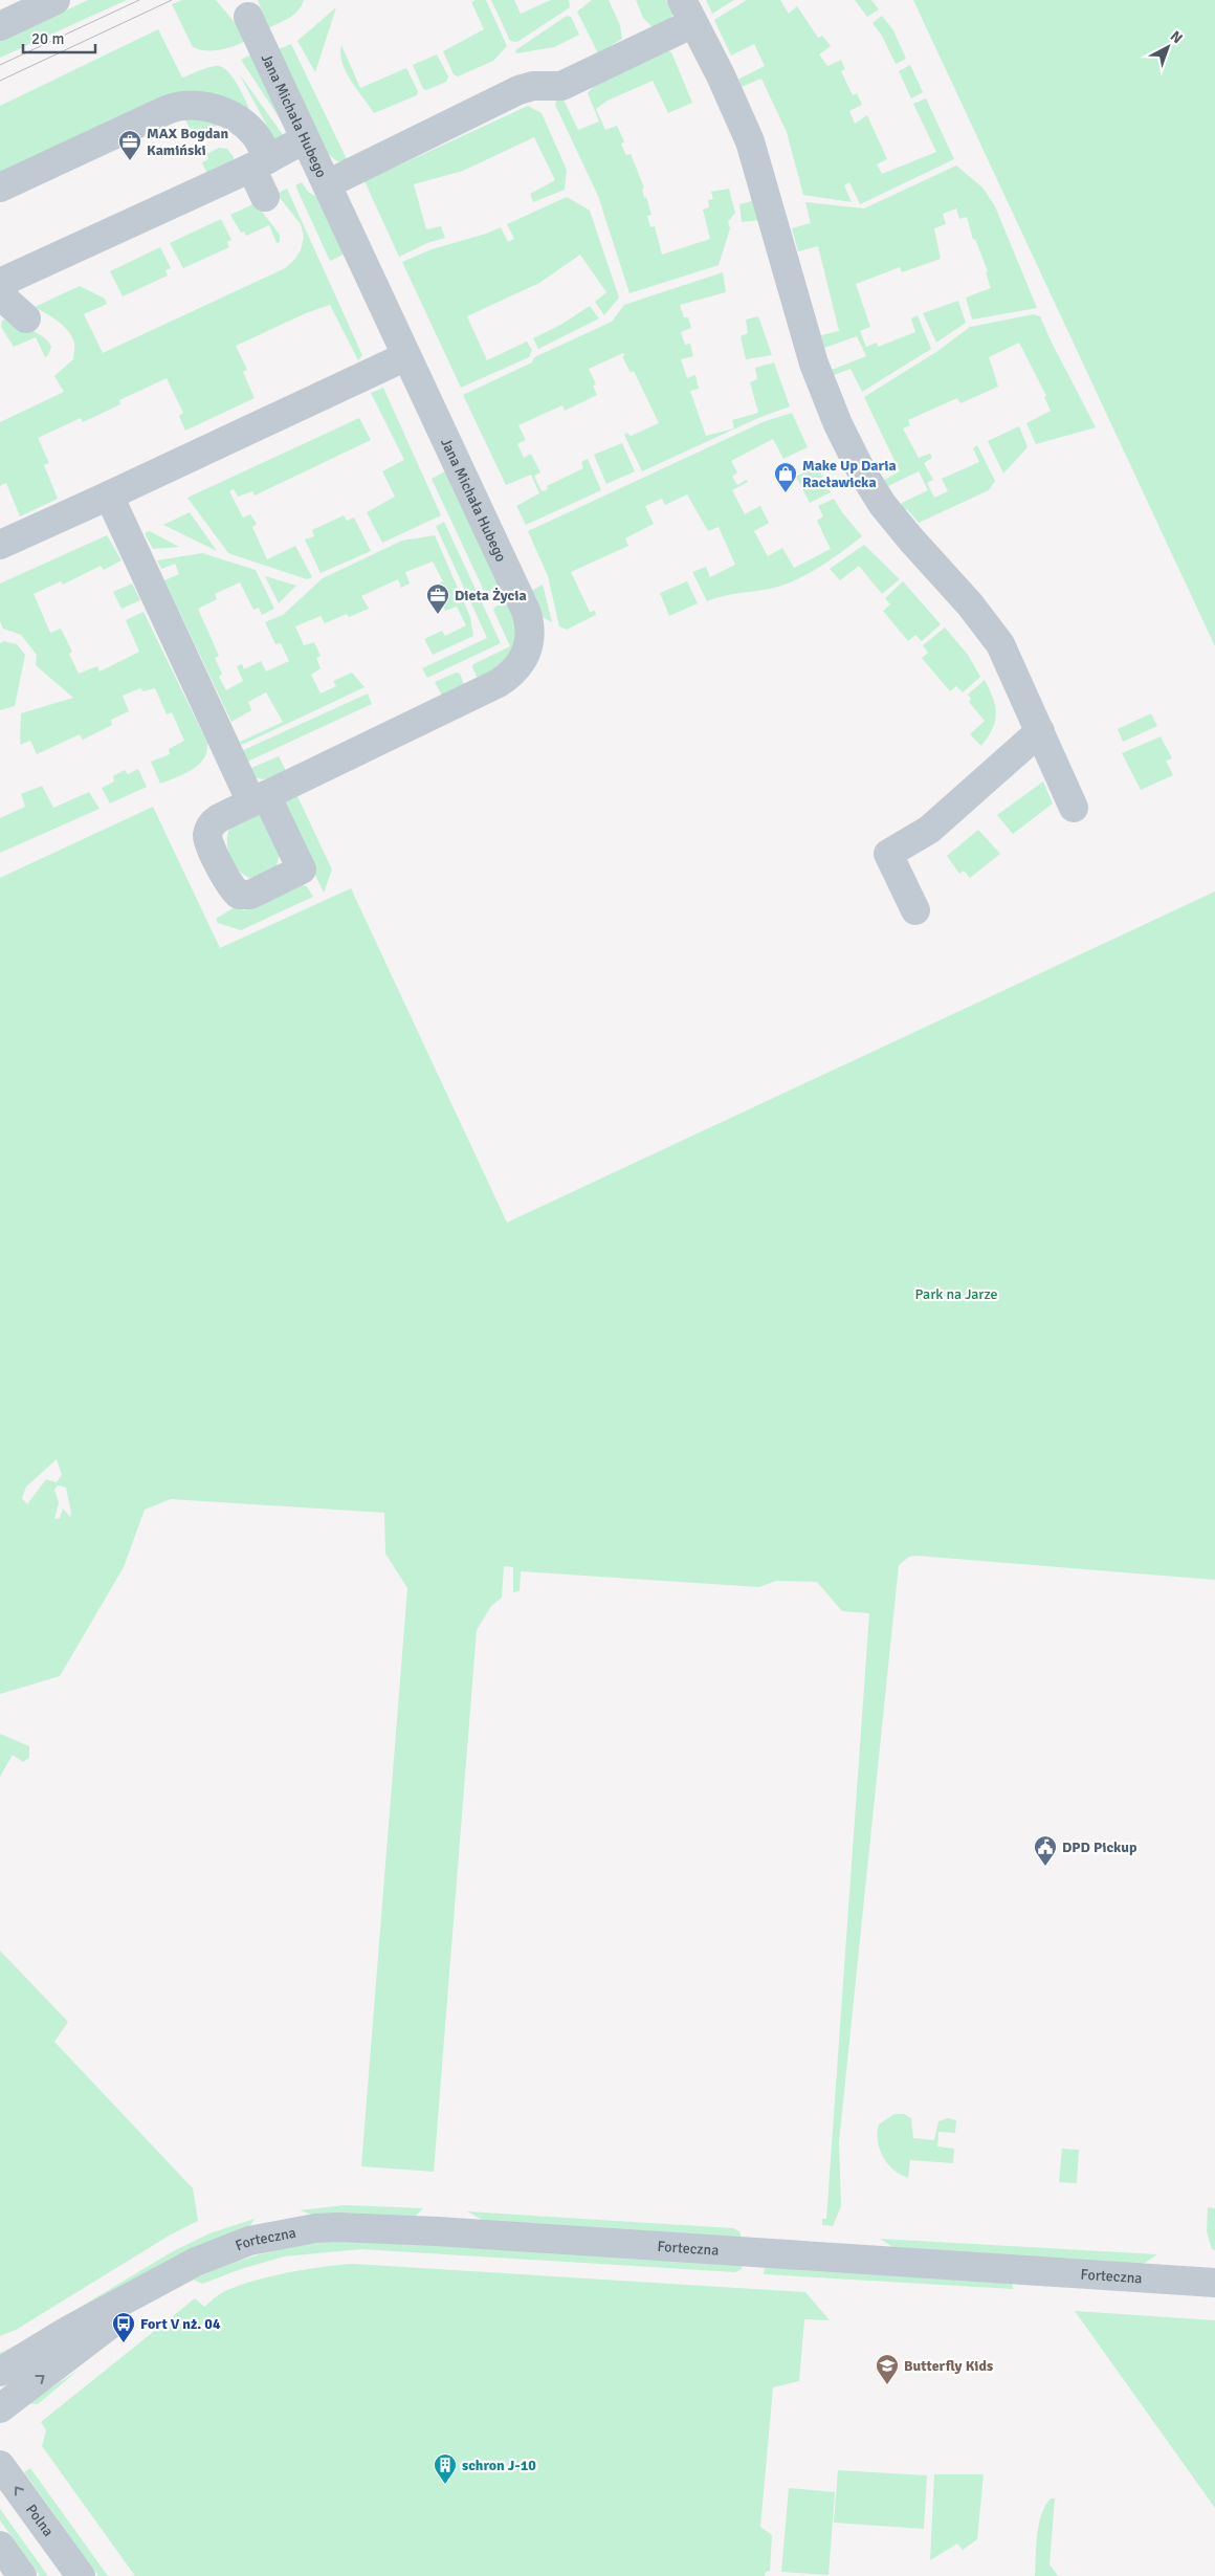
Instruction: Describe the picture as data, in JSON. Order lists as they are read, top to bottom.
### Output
{
  "streets": {
    "street": ["Jana Michała Hubego", "Forteczna", "Polna"]
  },
  "one_way": ["Polna"],
  "parks": ["Park na Jarze"],
  "places": {
    "office": ["MAX Bogdan Kamiński", "Dieta Życia"],
    "shop": ["Make Up Daria Racławicka"],
    "public building": ["DPD Pickup"],
    "bus stop": ["Fort V nż. 04"],
    "school or university": ["Butterfly Kids"],
    "building": ["schron J-10"]
  },
  "scale_bar": "20 m",
  "north": "top right"
}
